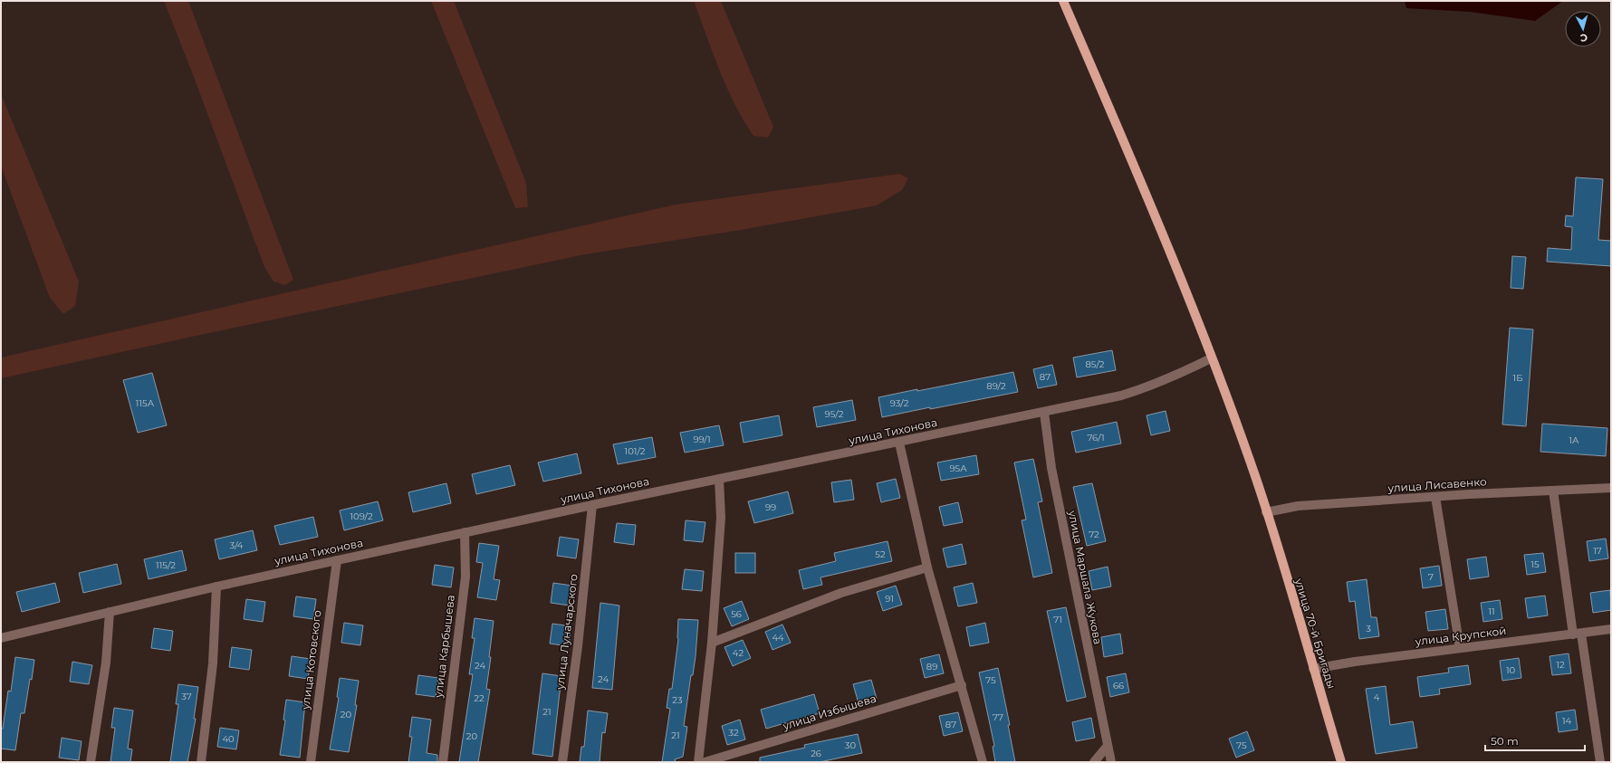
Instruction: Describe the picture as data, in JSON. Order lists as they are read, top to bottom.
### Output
{
  "streets": {
    "main road": ["улица 70-й Бригады"],
    "street": [
      "улица Тихонова",
      "улица Лисавенко",
      "улица Маршала Жукова",
      "улица Луначарского",
      "улица Крупской",
      "улица Карбышева",
      "улица Котовского",
      "улица Избышева"
    ]
  },
  "crossings": [
    ["улица Тихонова", "улица Маршала Жукова"],
    ["улица Тихонова", "улица Луначарского"],
    ["улица Тихонова", "улица 70-й Бригады"],
    ["улица Тихонова", "улица Карбышева"],
    ["улица Тихонова", "улица Котовского"],
    ["улица Лисавенко", "улица 70-й Бригады"],
    ["улица 70-й Бригады", "улица Крупской"]
  ],
  "house_numbers": [
    "85/2",
    "87",
    "1Б",
    "89/2",
    "115А",
    "93/2",
    "95/2",
    "76/1",
    "99/1",
    "1А",
    "101/2",
    "95А",
    "99",
    "109/2",
    "72",
    "3/4",
    "17",
    "52",
    "15",
    "115/2",
    "7",
    "91",
    "11",
    "56",
    "71",
    "3",
    "44",
    "42",
    "12",
    "24",
    "89",
    "10",
    "24",
    "75",
    "66",
    "37",
    "4",
    "22",
    "23",
    "21",
    "20",
    "77",
    "14",
    "87",
    "32",
    "21",
    "20",
    "40",
    "30",
    "75",
    "26"
  ],
  "scale_bar": "50 m",
  "north": "bottom"
}
